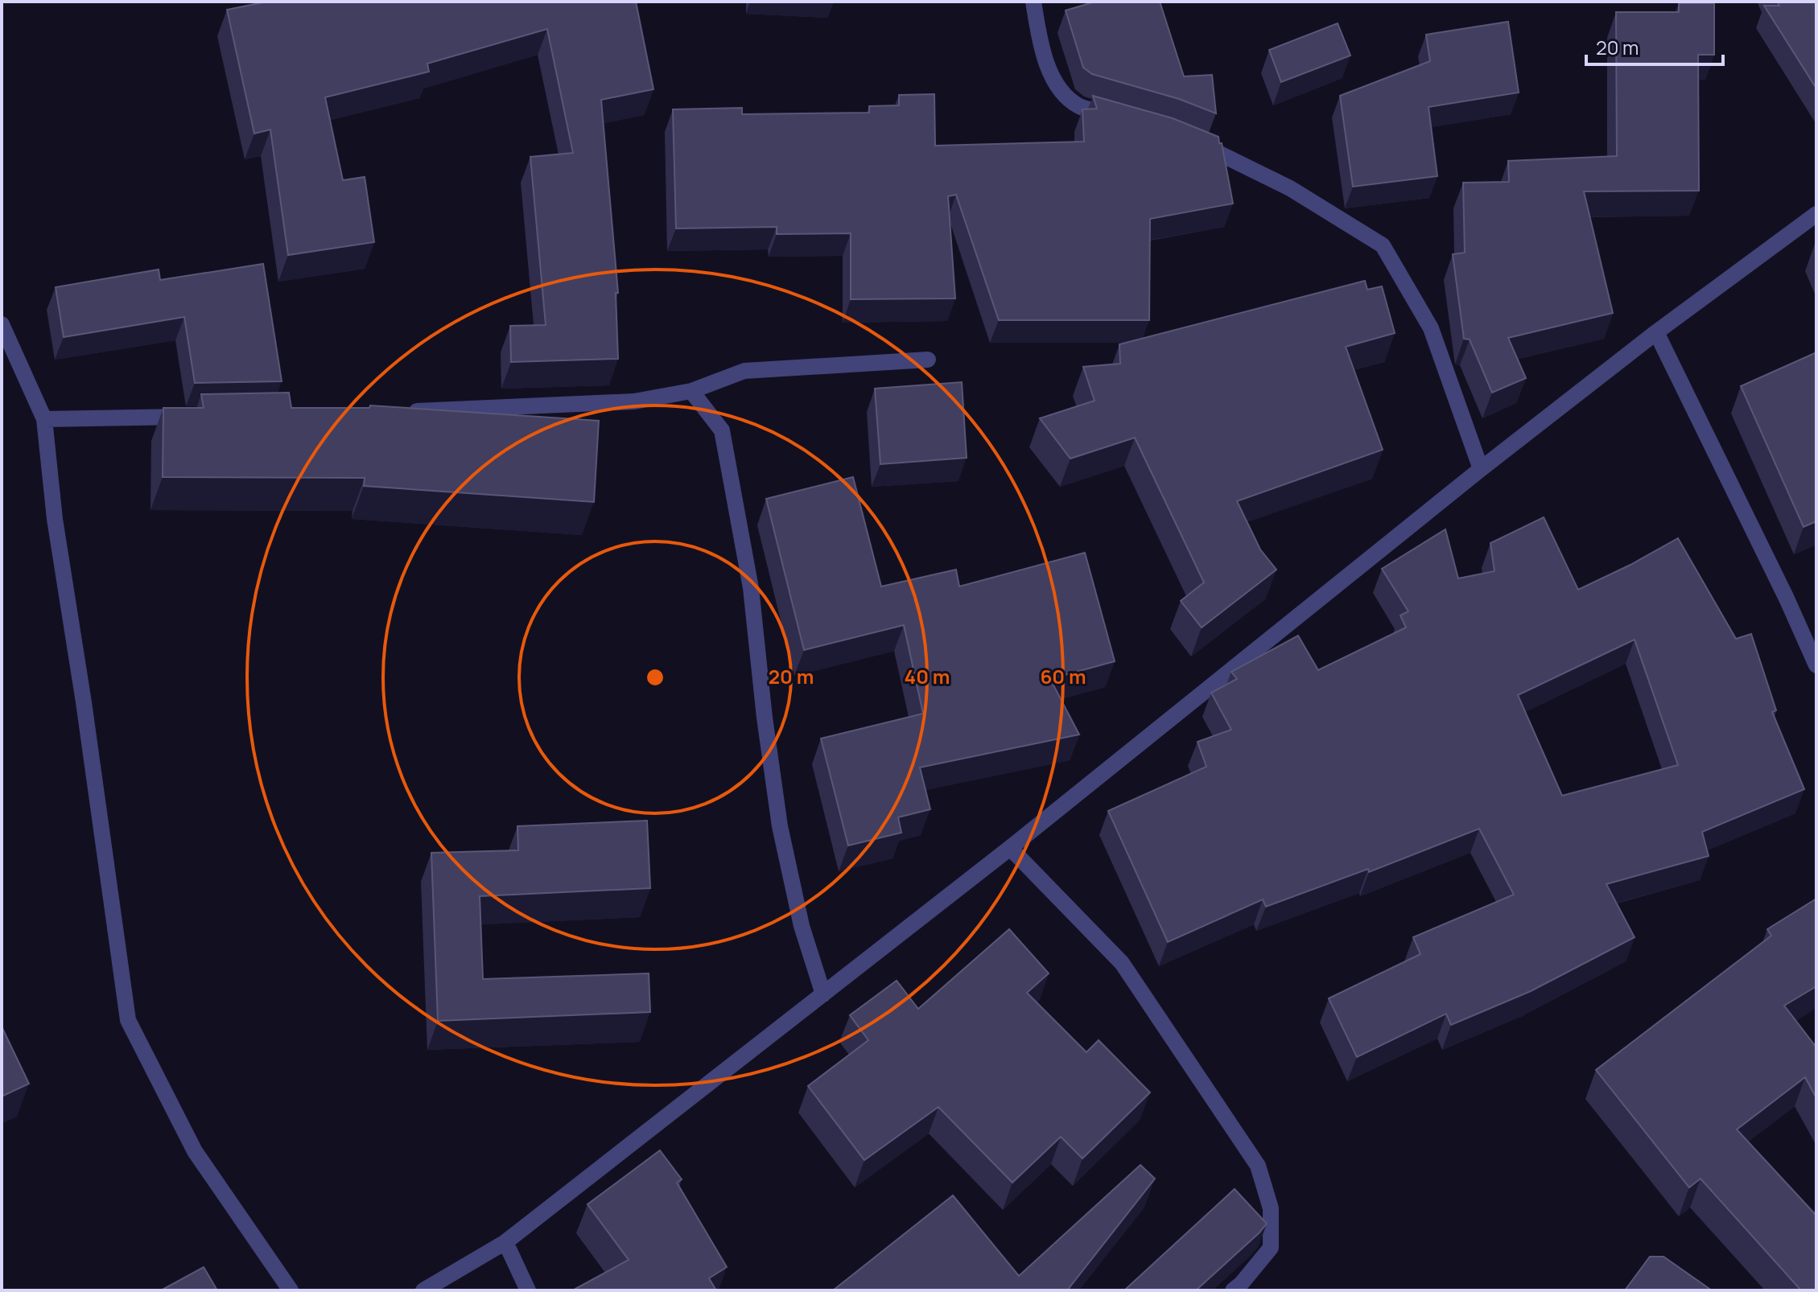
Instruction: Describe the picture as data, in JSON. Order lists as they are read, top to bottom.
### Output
{
  "scale_bar": "20 m",
  "rings": ["20 m", "40 m", "60 m"]
}
